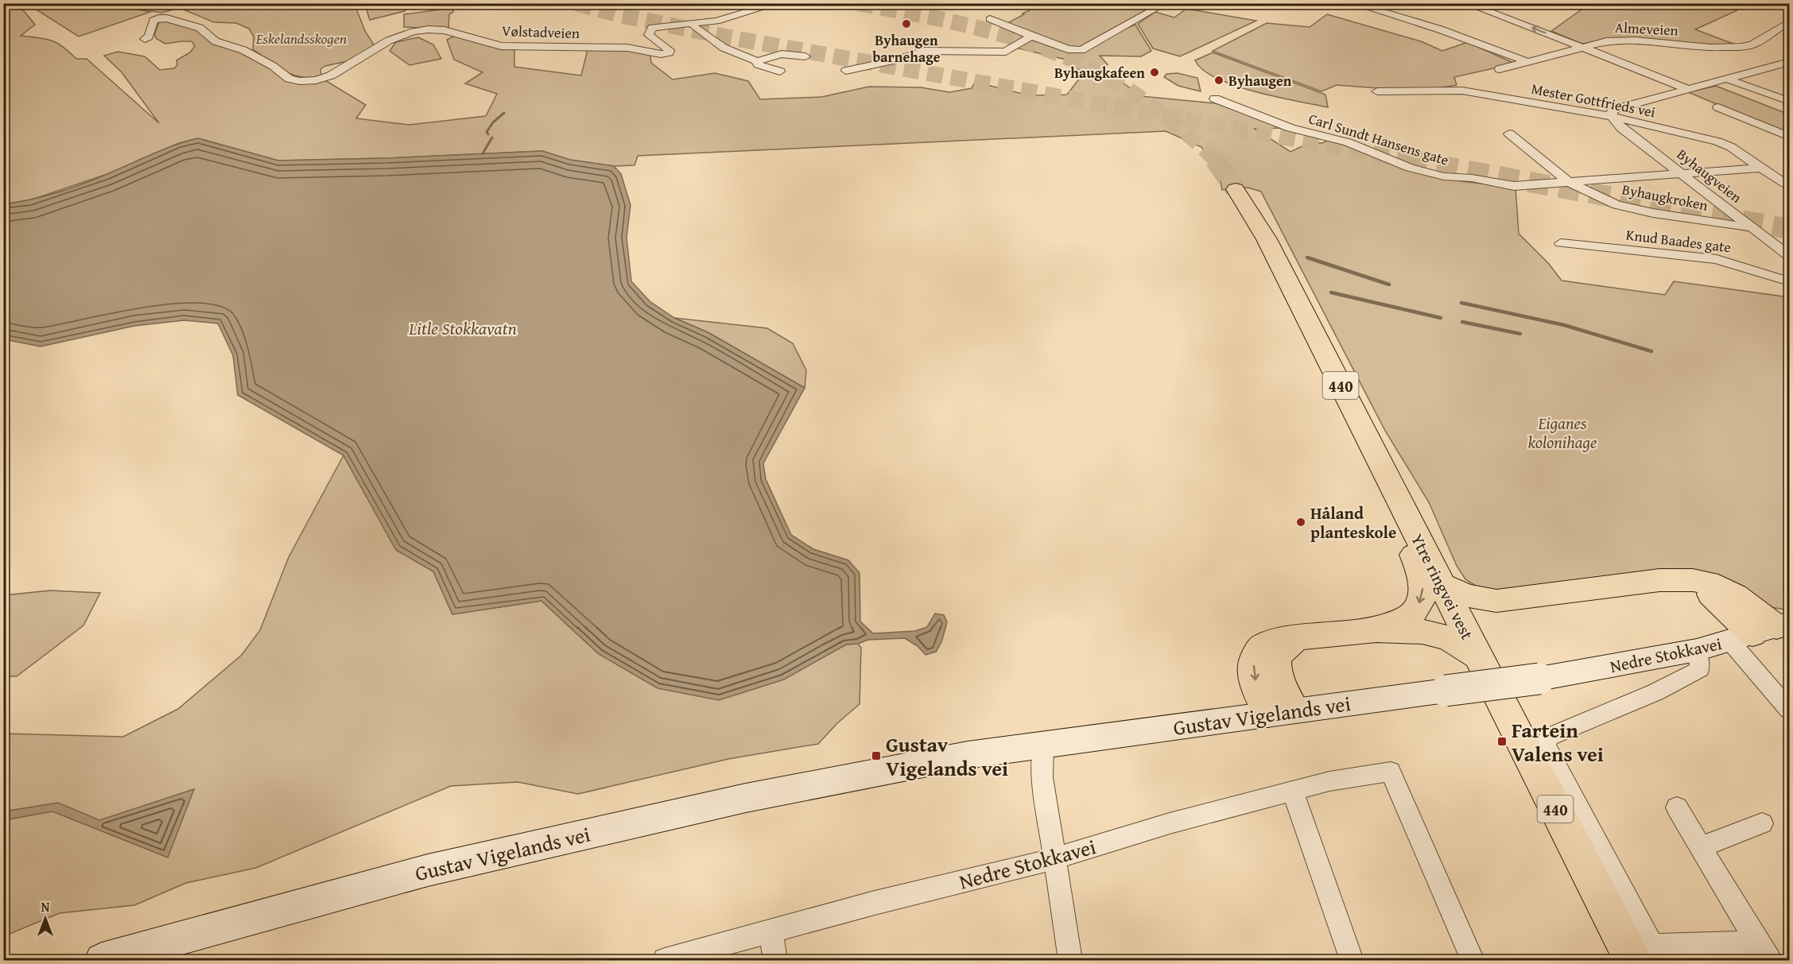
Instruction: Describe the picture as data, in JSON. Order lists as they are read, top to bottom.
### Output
{
  "streets": {
    "main road": [
      "440",
      "Ytre ringvei vest",
      "Nedre Stokkavei",
      "Gustav Vigelands vei"
    ],
    "street": [
      "Almeveien",
      "Vølstadveien",
      "Mester Gottfrieds vei",
      "Carl Sundt Hansens gate",
      "Byhaugveien",
      "Byhaugkroken",
      "Knud Baades gate"
    ]
  },
  "crossings": [
    ["Mester Gottfrieds vei", "Carl Sundt Hansens gate"],
    ["Mester Gottfrieds vei", "Byhaugveien"],
    ["Carl Sundt Hansens gate", "Byhaugveien"],
    ["Carl Sundt Hansens gate", "Byhaugkroken"],
    ["Byhaugveien", "Byhaugkroken"],
    ["440", "Ytre ringvei vest"],
    ["440", "Nedre Stokkavei"],
    ["440", "Gustav Vigelands vei"],
    ["Nedre Stokkavei", "Gustav Vigelands vei"]
  ],
  "water": ["Litle Stokkavatn"],
  "parks": ["Eskelandsskogen", "Eiganes kolonihage"],
  "places": {
    "other": [
      "Byhaugen barnehage",
      "Byhaugkafeen",
      "Byhaugen",
      "Håland planteskole"
    ],
    "transit": ["Fartein Valens vei", "Gustav Vigelands vei"]
  },
  "north": "top"
}
